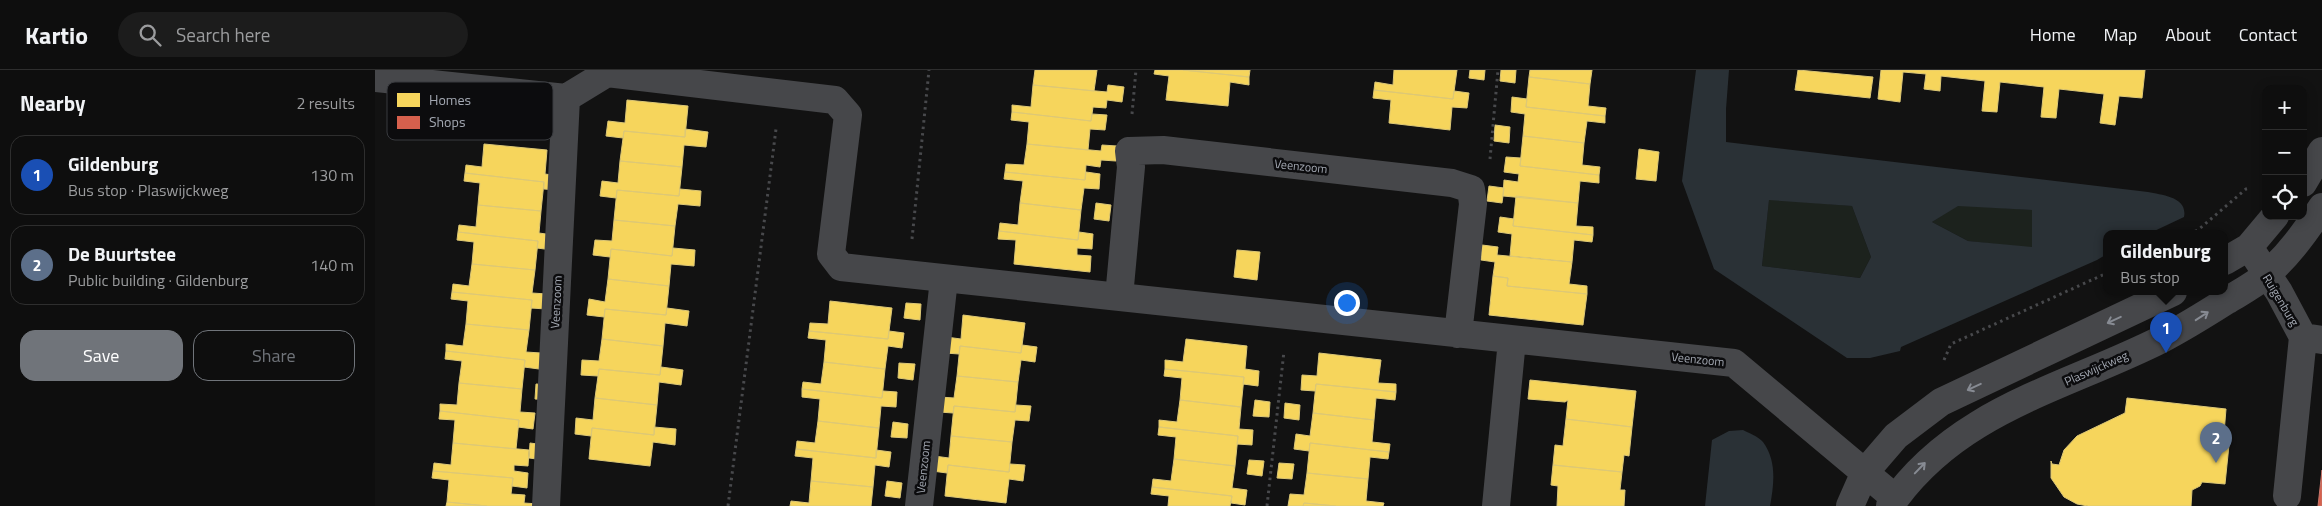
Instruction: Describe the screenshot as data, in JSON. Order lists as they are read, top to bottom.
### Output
{
  "streets": {
    "street": ["Veenzoom", "Ruigenburg", "Plaswijckweg"]
  },
  "crossings": [
    ["Veenzoom", "Plaswijckweg"],
    ["Ruigenburg", "Plaswijckweg"]
  ],
  "legend": ["Homes", "Shops"],
  "page": {
    "header": "Kartio",
    "search": "Search here",
    "nav": [
      "Home",
      "Map",
      "About",
      "Contact"
    ],
    "heading": ["Nearby", "2 results"],
    "map_buttons": ["+", "−"],
    "list": [
      {
        "mark": "1",
        "name": "Gildenburg",
        "note": "Bus stop · Plaswijckweg",
        "value": "130 m"
      },
      {
        "mark": "2",
        "name": "De Buurtstee",
        "note": "Public building · Gildenburg",
        "value": "140 m"
      }
    ],
    "popup": ["Gildenburg", "Bus stop"],
    "pins": ["1", "2"],
    "buttons": ["Save", "Share"]
  }
}
